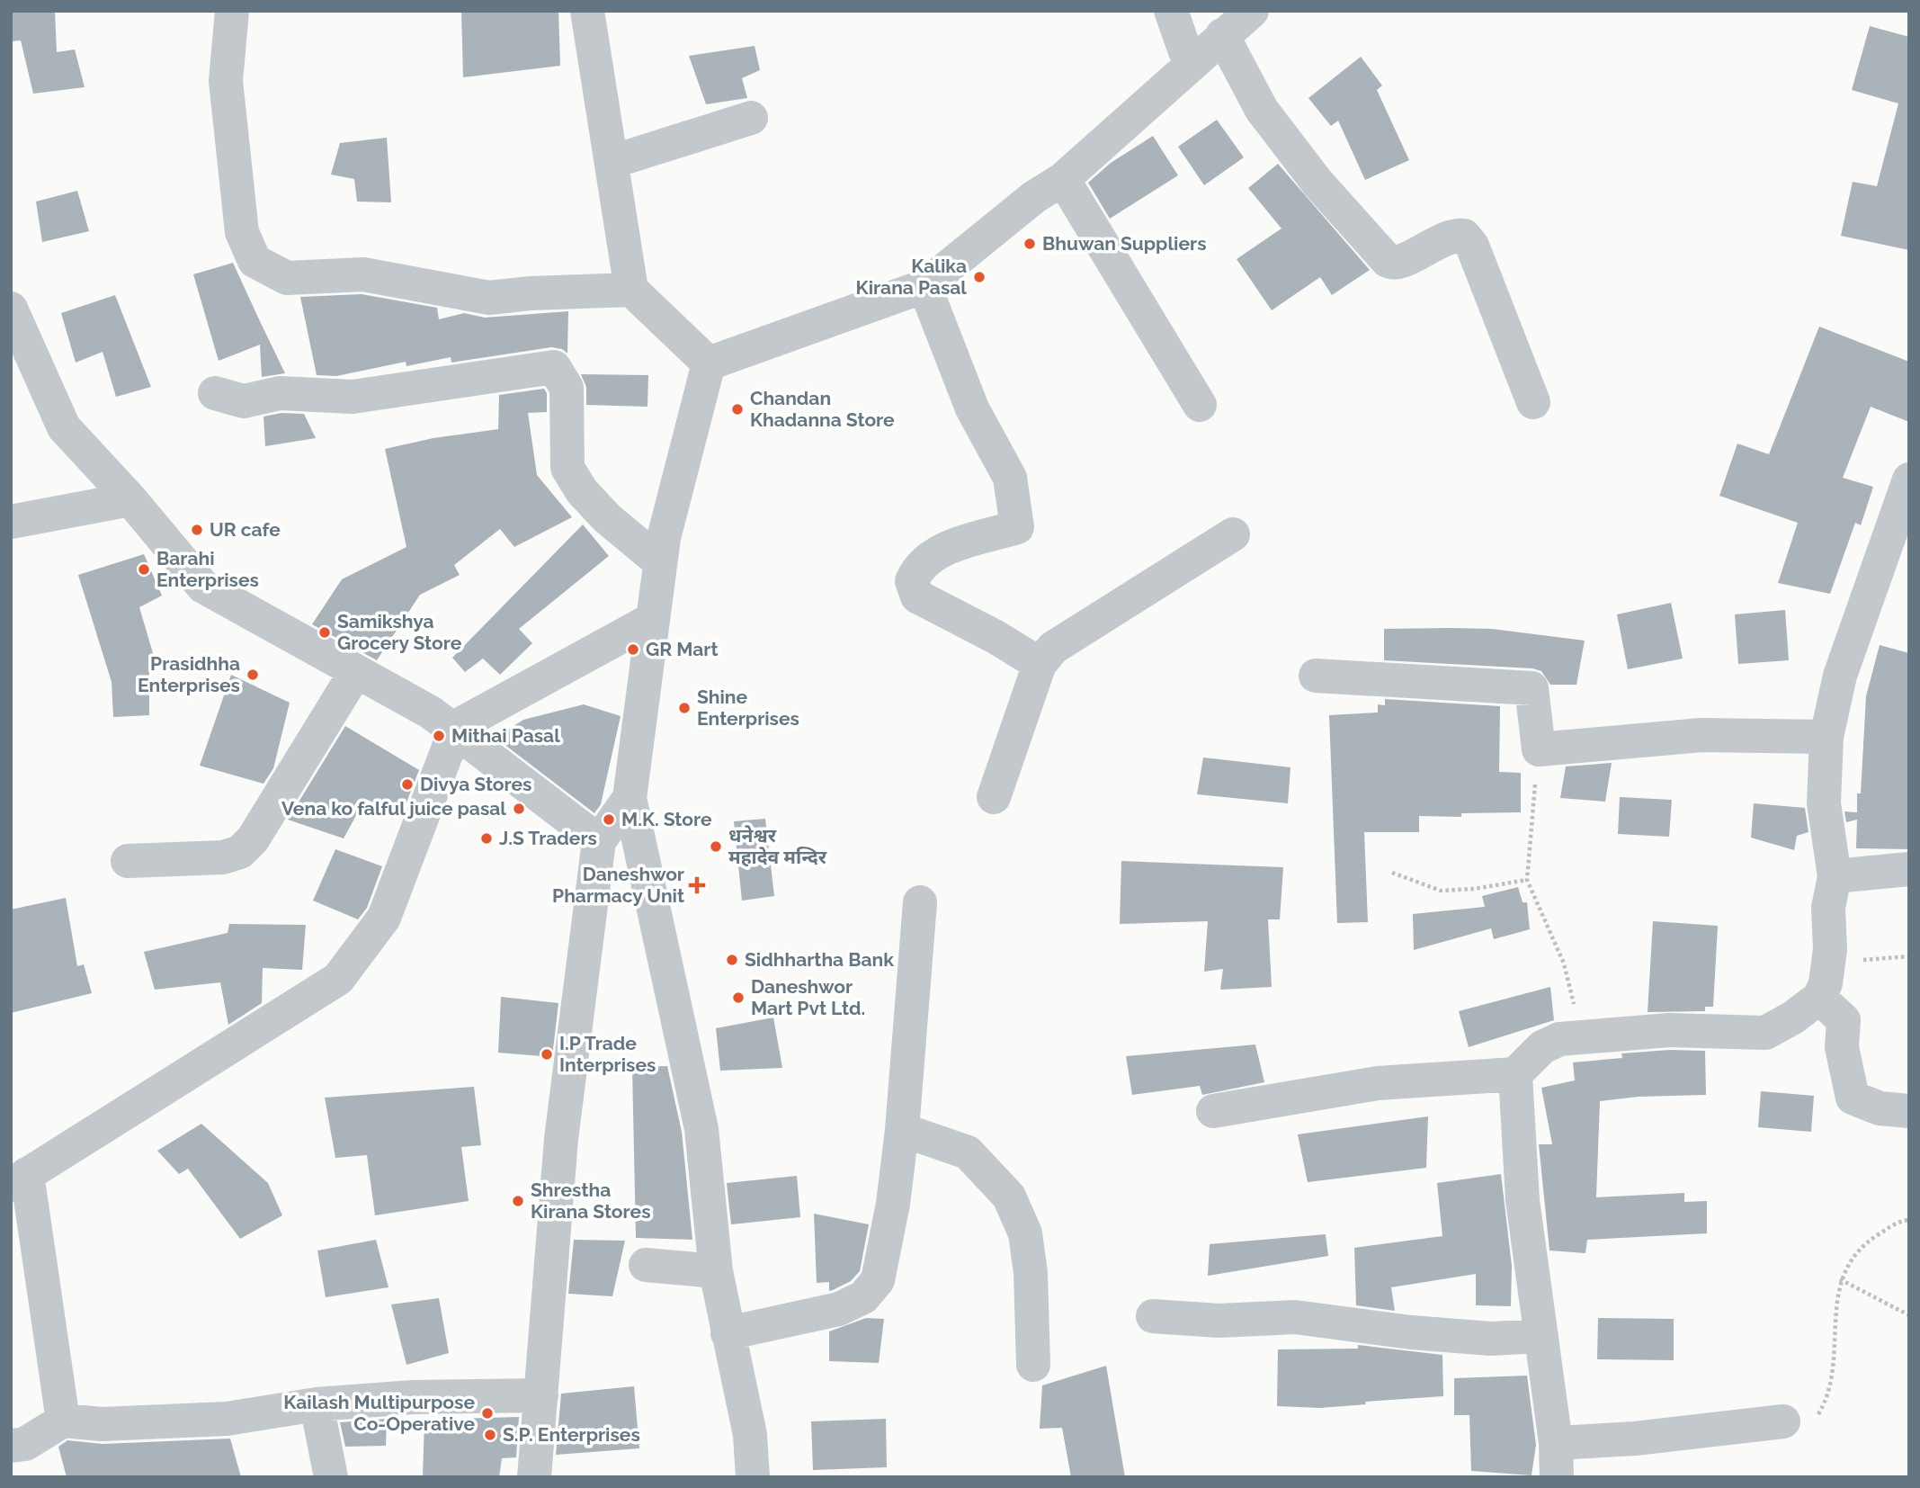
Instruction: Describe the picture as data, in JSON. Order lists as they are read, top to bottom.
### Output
{
  "places": {
    "other": [
      "Bhuwan Suppliers",
      "Kalika Kirana Pasal",
      "Chandan Khadanna Store",
      "UR cafe",
      "Barahi Enterprises",
      "Samikshya Grocery Store",
      "GR Mart",
      "Prasidhha Enterprises",
      "Shine Enterprises",
      "Mithai Pasal",
      "Divya Stores",
      "Vena ko falful juice pasal",
      "M.K. Store",
      "J.S Traders",
      "धनेश्वर महादेव मन्दिर",
      "Sidhhartha Bank",
      "Daneshwor Mart Pvt Ltd.",
      "I.P Trade Interprises",
      "Shrestha Kirana Stores",
      "Kailash Multipurpose Co-Operative",
      "S.P. Enterprises"
    ],
    "health": ["Daneshwor Pharmacy Unit"]
  }
}
